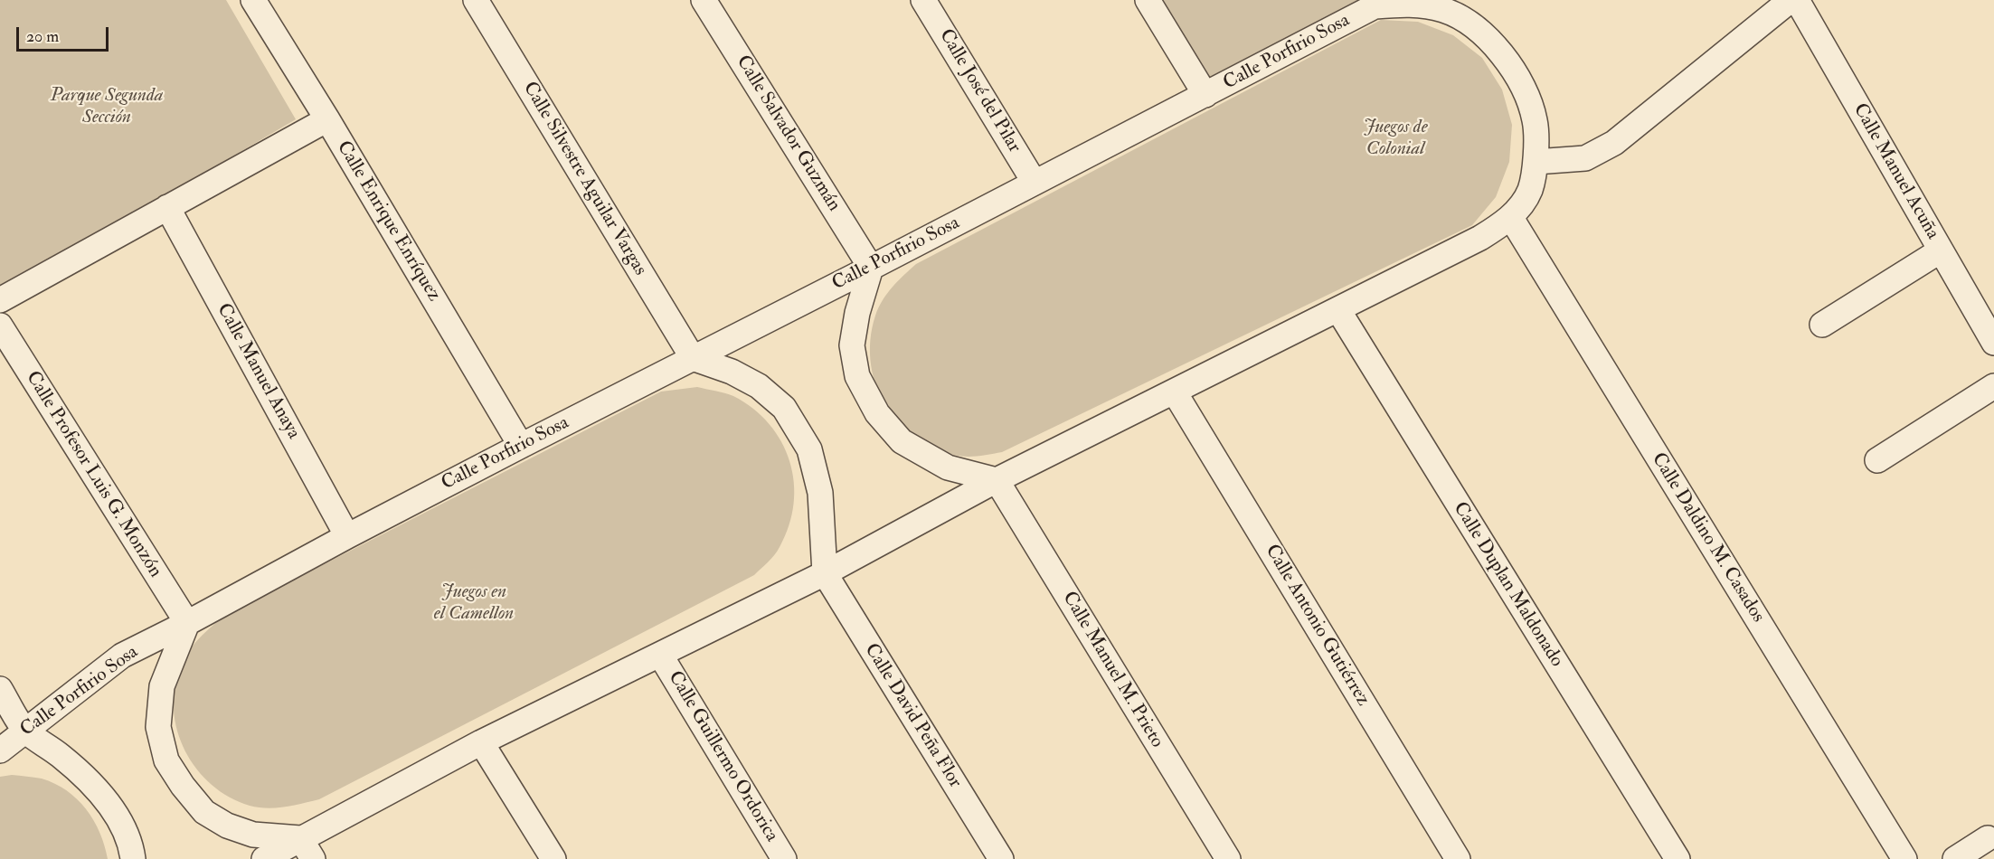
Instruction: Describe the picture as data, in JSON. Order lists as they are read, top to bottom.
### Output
{
  "streets": {
    "street": [
      "Calle Porfirio Sosa",
      "Calle José del Pilar",
      "Calle Salvador Guzmán",
      "Calle Manuel Acuña",
      "Calle Silvestre Aguilar Vargas",
      "Calle Enrique Enríquez",
      "Calle Manuel Anaya",
      "Calle Profesor Luis G. Monzón",
      "Calle Daldino M. Casados",
      "Calle Duplan Maldonado",
      "Calle Antonio Gutiérrez",
      "Calle Manuel M. Prieto",
      "Calle David Peña Flor",
      "Calle Guillermo Ordorica"
    ]
  },
  "crossings": [
    ["Calle Porfirio Sosa", "Calle José del Pilar"],
    ["Calle Porfirio Sosa", "Calle Salvador Guzmán"],
    ["Calle Porfirio Sosa", "Calle Silvestre Aguilar Vargas"],
    ["Calle Porfirio Sosa", "Calle Enrique Enríquez"],
    ["Calle Porfirio Sosa", "Calle Manuel Anaya"],
    ["Calle Porfirio Sosa", "Calle Profesor Luis G. Monzón"],
    ["Calle Porfirio Sosa", "Calle Daldino M. Casados"],
    ["Calle Porfirio Sosa", "Calle Duplan Maldonado"],
    ["Calle Porfirio Sosa", "Calle Antonio Gutiérrez"],
    ["Calle Porfirio Sosa", "Calle Manuel M. Prieto"],
    ["Calle Porfirio Sosa", "Calle David Peña Flor"],
    ["Calle Porfirio Sosa", "Calle Guillermo Ordorica"]
  ],
  "parks": ["Parque Segunda Sección", "Juegos de Colonial", "Juegos en el Camellon"],
  "scale_bar": "20 m"
}
